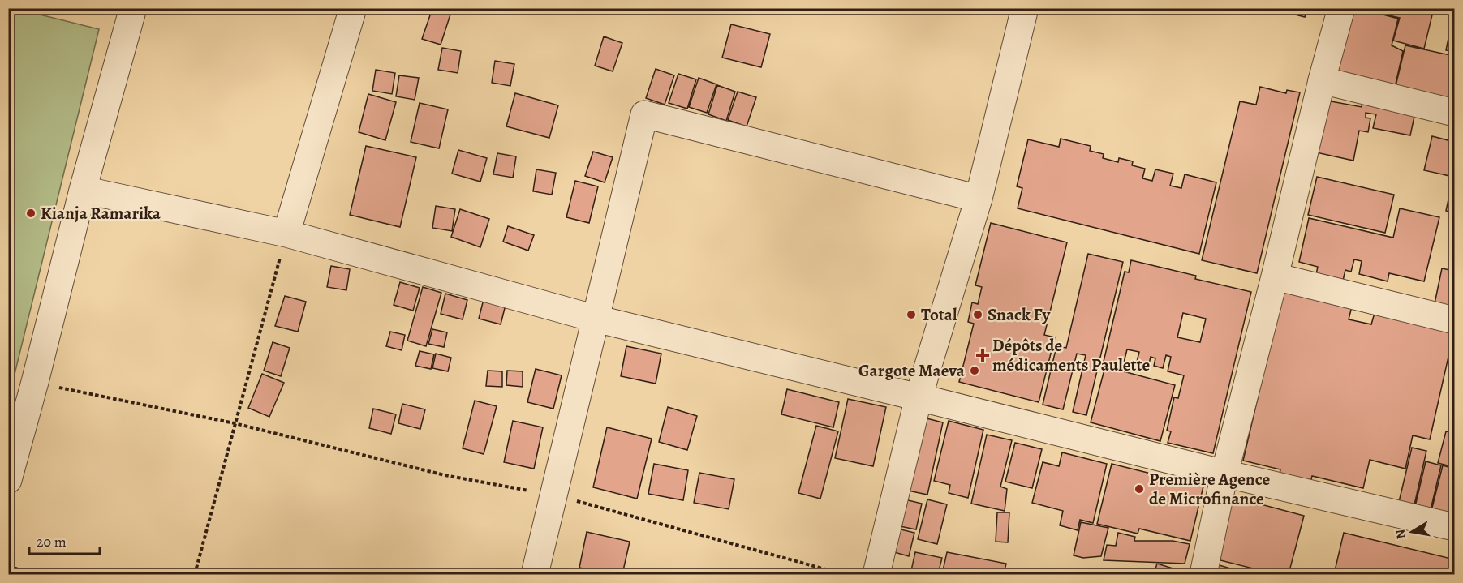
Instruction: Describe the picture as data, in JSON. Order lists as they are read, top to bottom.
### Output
{
  "places": {
    "other": [
      "Kianja Ramarika",
      "Total",
      "Snack Fy",
      "Gargote Maeva",
      "Première Agence de Microfinance"
    ],
    "health": ["Dépôts de médicaments Paulette"]
  },
  "scale_bar": "20 m",
  "north": "left"
}
